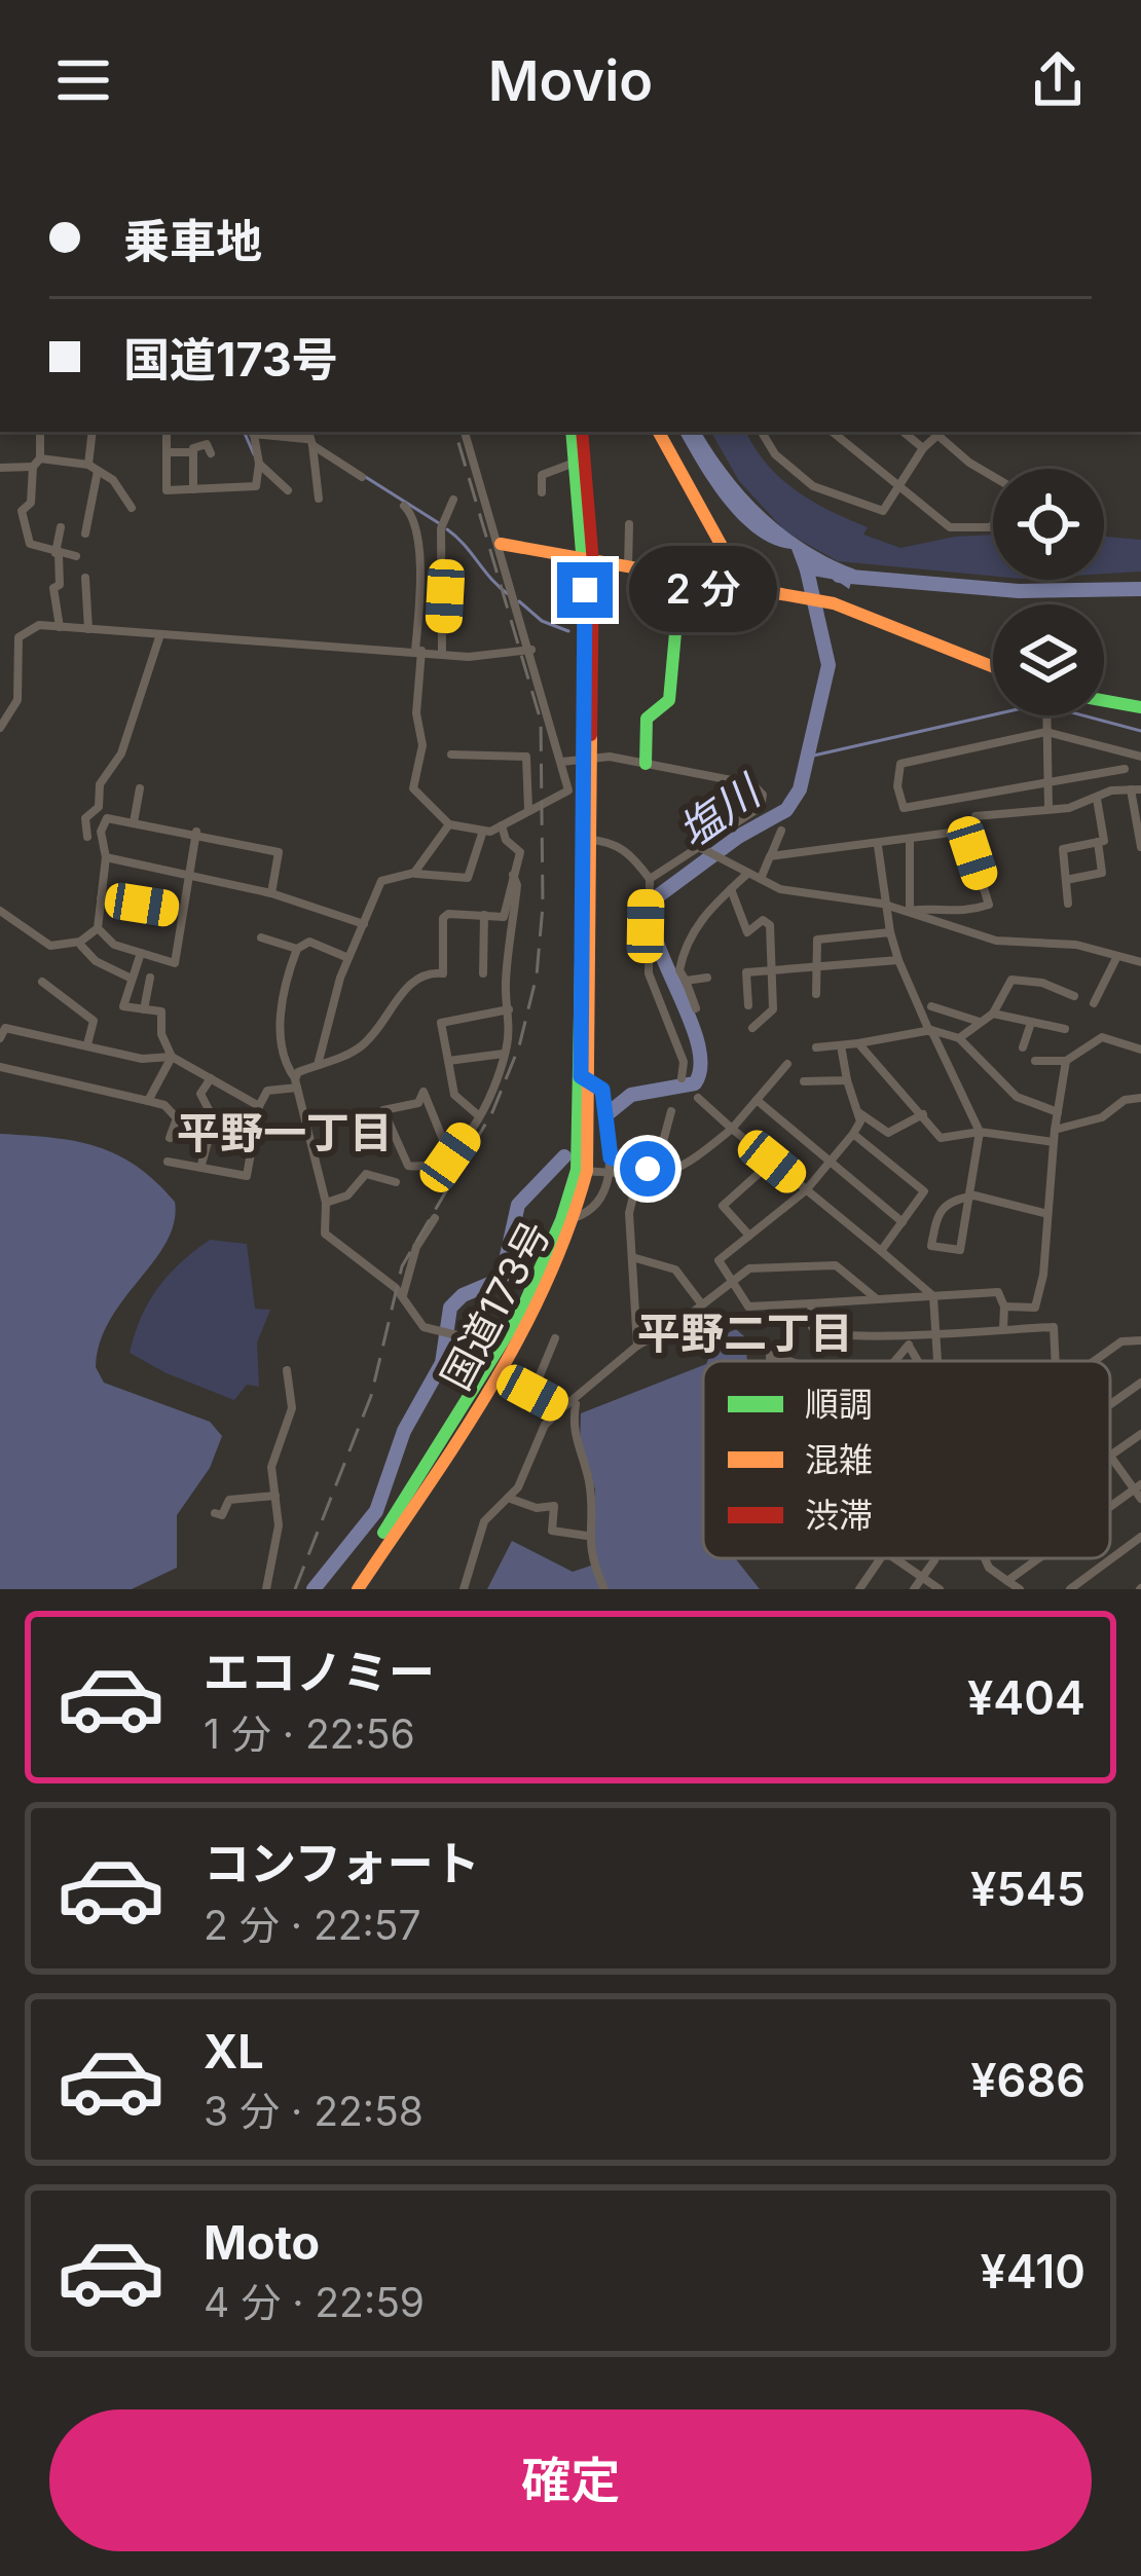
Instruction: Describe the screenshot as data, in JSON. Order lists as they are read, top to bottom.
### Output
{
  "streets": {
    "main road": ["国道173号"]
  },
  "districts": ["平野一丁目", "平野二丁目"],
  "water": ["塩川"],
  "legend": ["順調", "混雑", "渋滞"],
  "page": {
    "header": "Movio",
    "banner": ["乗車地", "国道173号"],
    "bubble": "2 分",
    "list": [
      {
        "name": "エコノミー",
        "note": "1 分 · 22:56",
        "value": "¥404"
      },
      {
        "name": "コンフォート",
        "note": "2 分 · 22:57",
        "value": "¥545"
      },
      {
        "name": "XL",
        "note": "3 分 · 22:58",
        "value": "¥686"
      },
      {
        "name": "Moto",
        "note": "4 分 · 22:59",
        "value": "¥410"
      }
    ],
    "buttons": "確定"
  }
}
